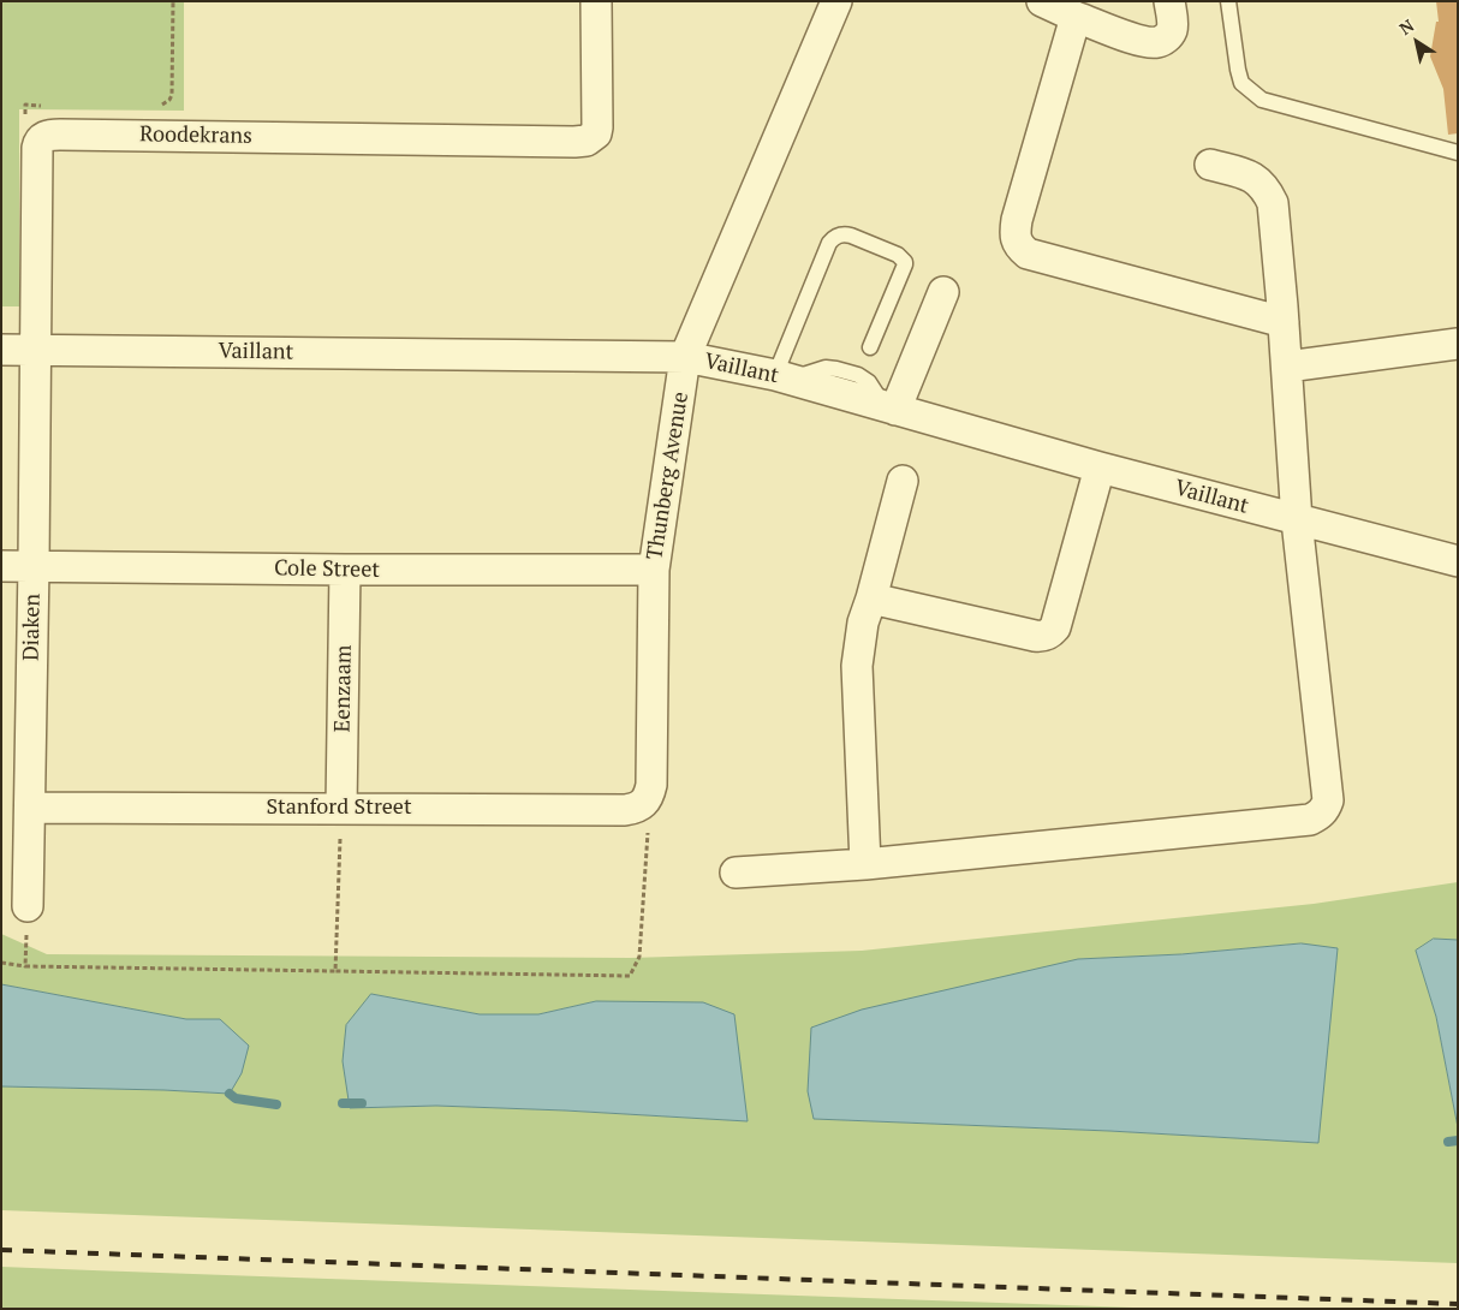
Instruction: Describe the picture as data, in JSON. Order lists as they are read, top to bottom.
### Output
{
  "streets": {
    "street": [
      "Roodekrans",
      "Vaillant",
      "Thunberg Avenue",
      "Cole Street",
      "Diaken",
      "Eenzaam",
      "Stanford Street"
    ]
  },
  "crossings": [
    ["Vaillant", "Thunberg Avenue"],
    ["Vaillant", "Diaken"],
    ["Thunberg Avenue", "Cole Street"],
    ["Thunberg Avenue", "Stanford Street"],
    ["Cole Street", "Diaken"],
    ["Cole Street", "Eenzaam"],
    ["Diaken", "Stanford Street"],
    ["Eenzaam", "Stanford Street"]
  ],
  "north": "top left"
}
